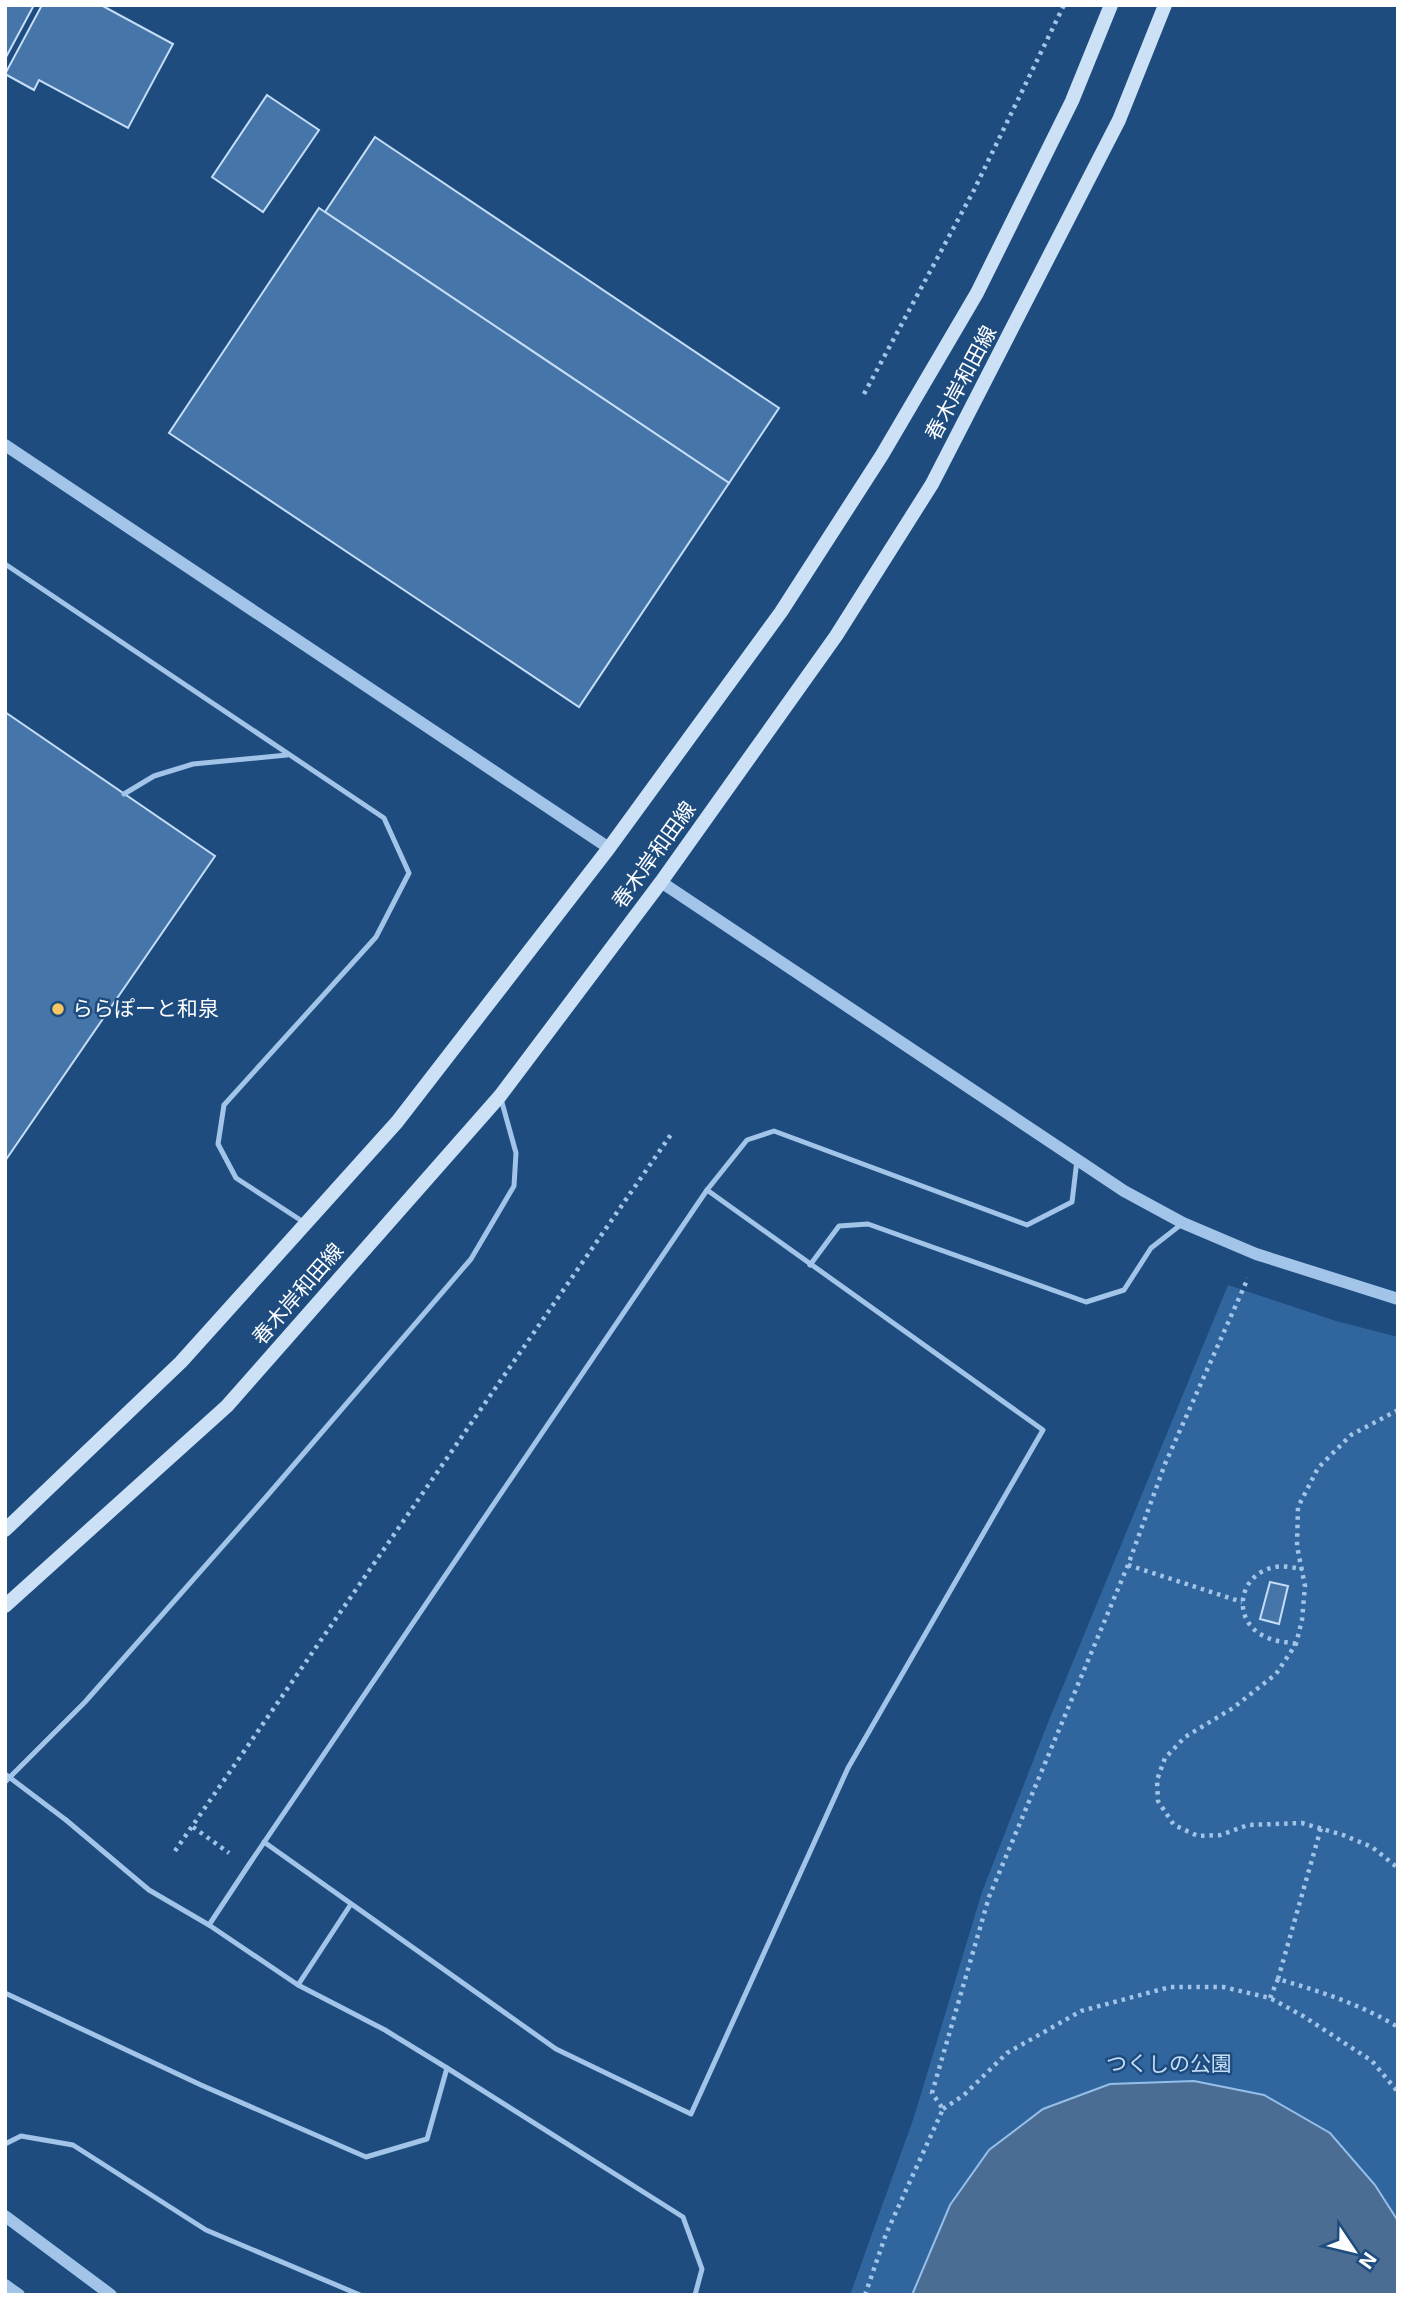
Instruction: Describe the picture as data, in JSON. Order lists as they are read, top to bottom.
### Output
{
  "streets": {
    "main road": ["春木岸和田線"]
  },
  "parks": ["つくしの公園"],
  "places": ["ららぽーと和泉"],
  "north": "bottom right"
}
